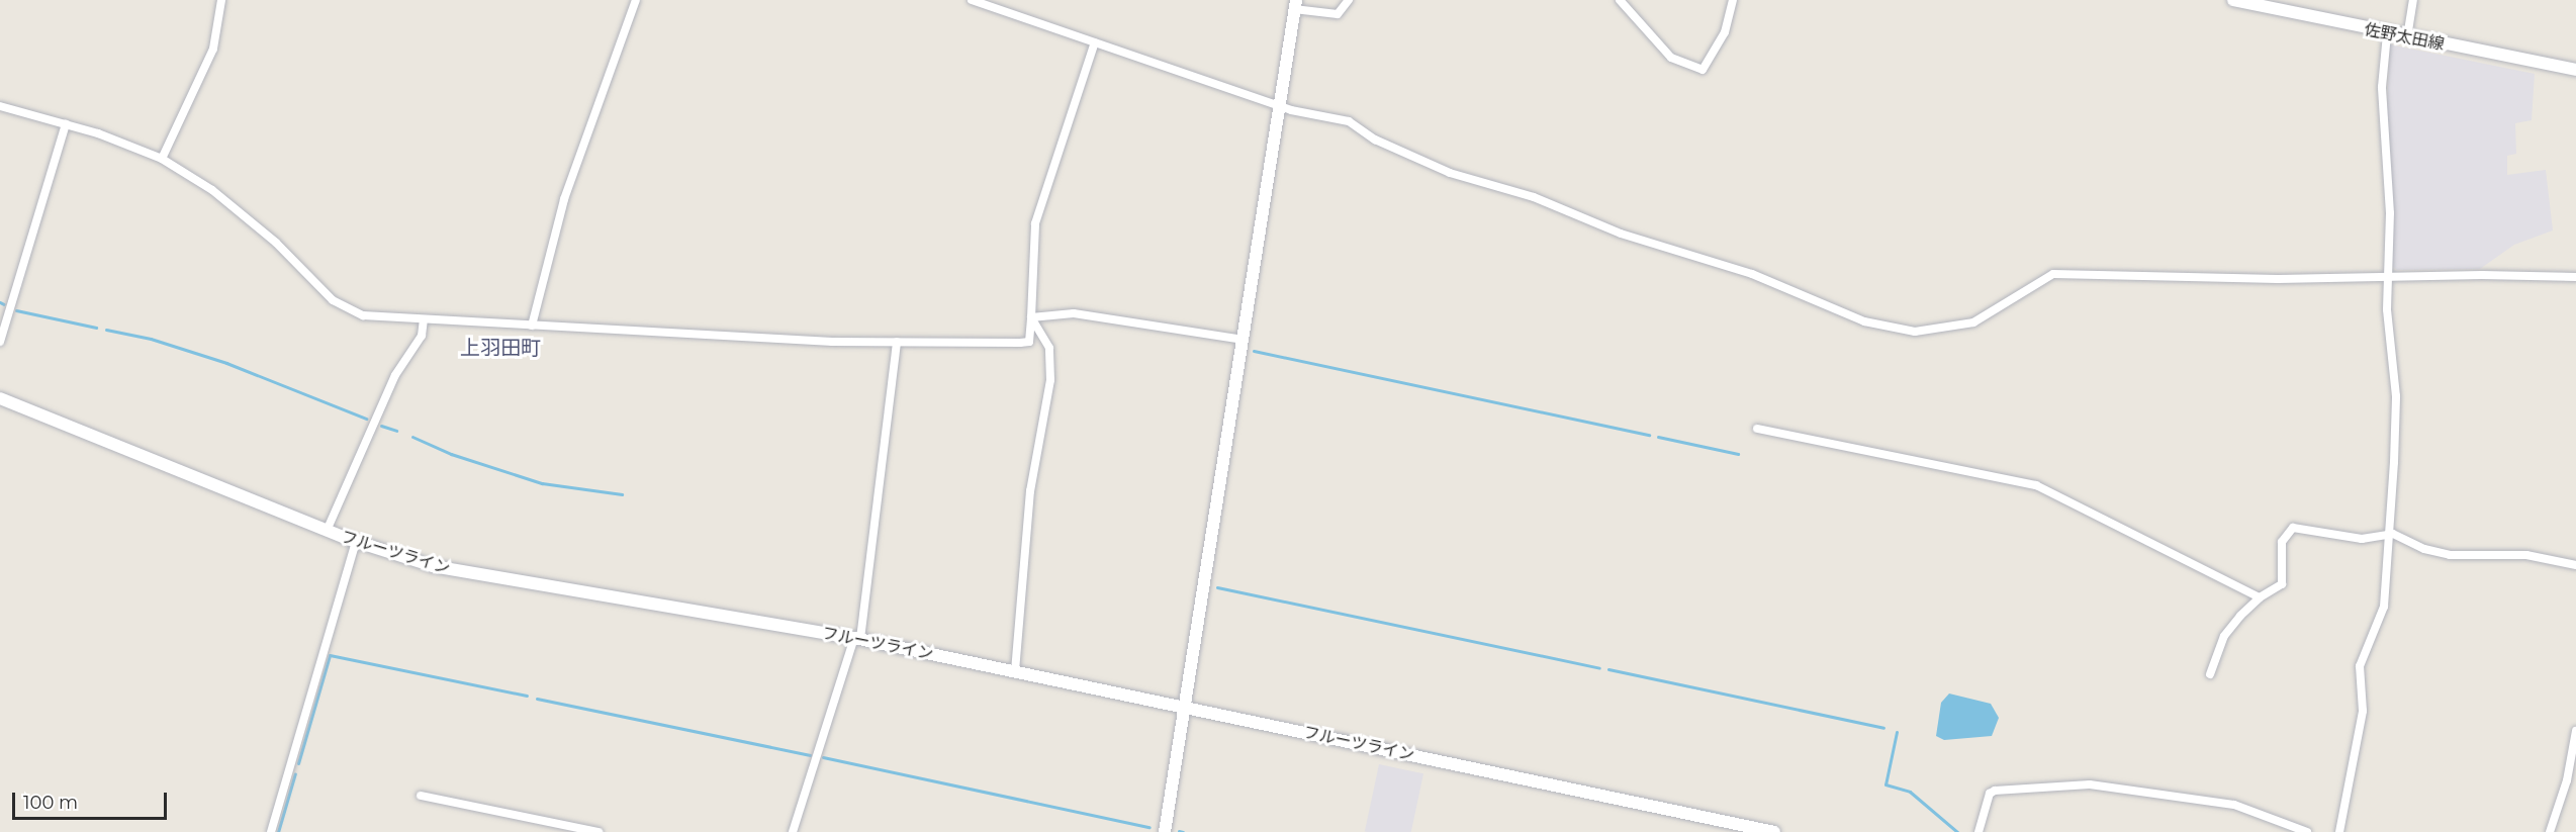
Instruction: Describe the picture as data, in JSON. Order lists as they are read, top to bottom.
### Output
{
  "streets": {
    "street": ["佐野太田線", "フルーツライン"]
  },
  "districts": ["上羽田町"],
  "scale_bar": "100 m"
}
